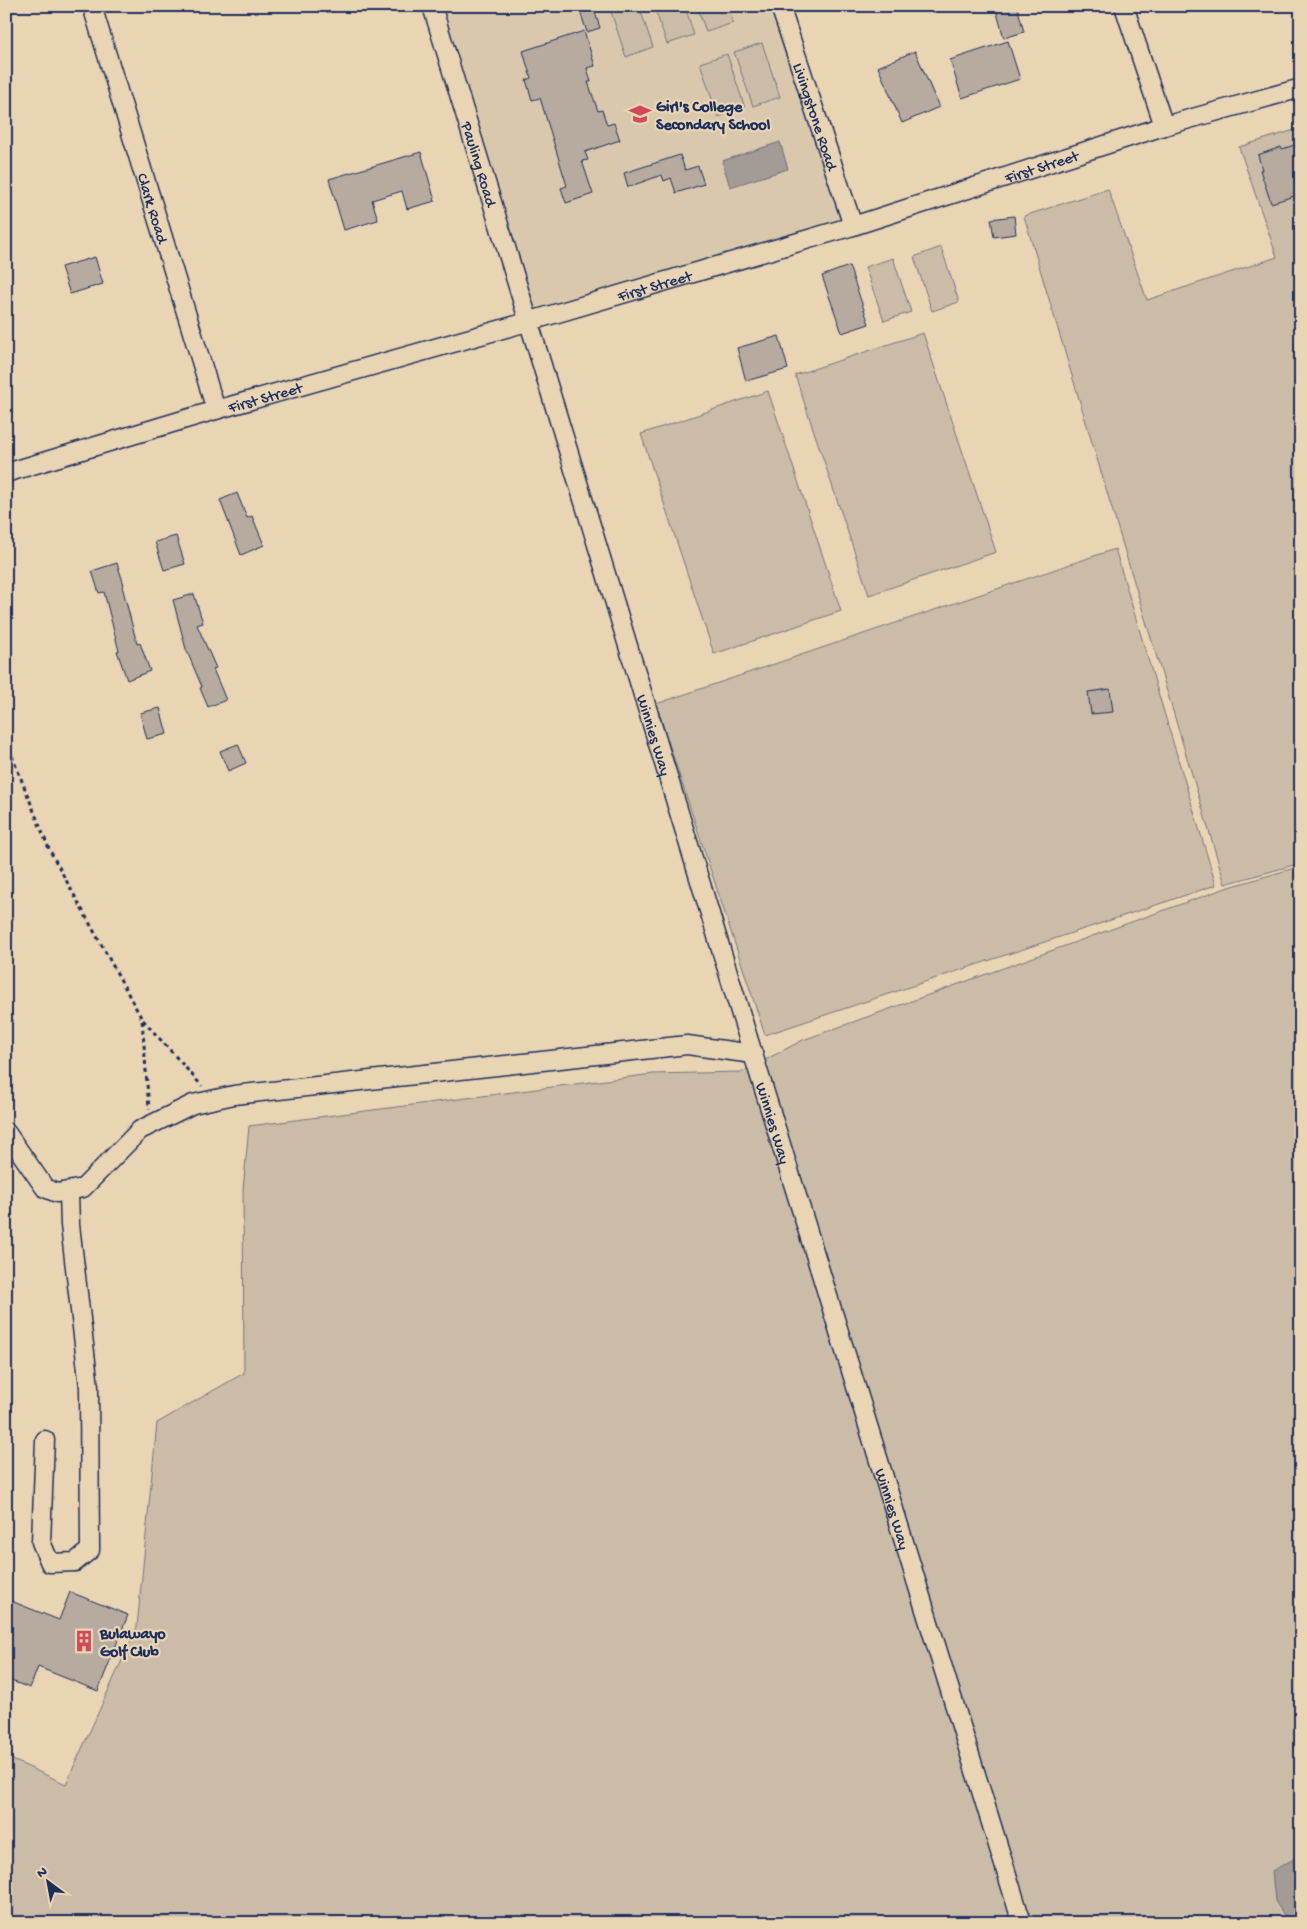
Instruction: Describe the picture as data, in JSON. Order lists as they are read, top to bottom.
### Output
{
  "streets": {
    "street": [
      "Livingstone Road",
      "Pauling Road",
      "First Street",
      "Clark Road",
      "Winnies Way"
    ]
  },
  "crossings": [
    ["Livingstone Road", "First Street"],
    ["Pauling Road", "First Street"],
    ["Pauling Road", "Winnies Way"],
    ["First Street", "Clark Road"],
    ["First Street", "Winnies Way"]
  ],
  "places": {
    "school or university": ["Girl's College Secondary School"],
    "building": ["Bulawayo Golf Club"]
  },
  "north": "top left"
}
